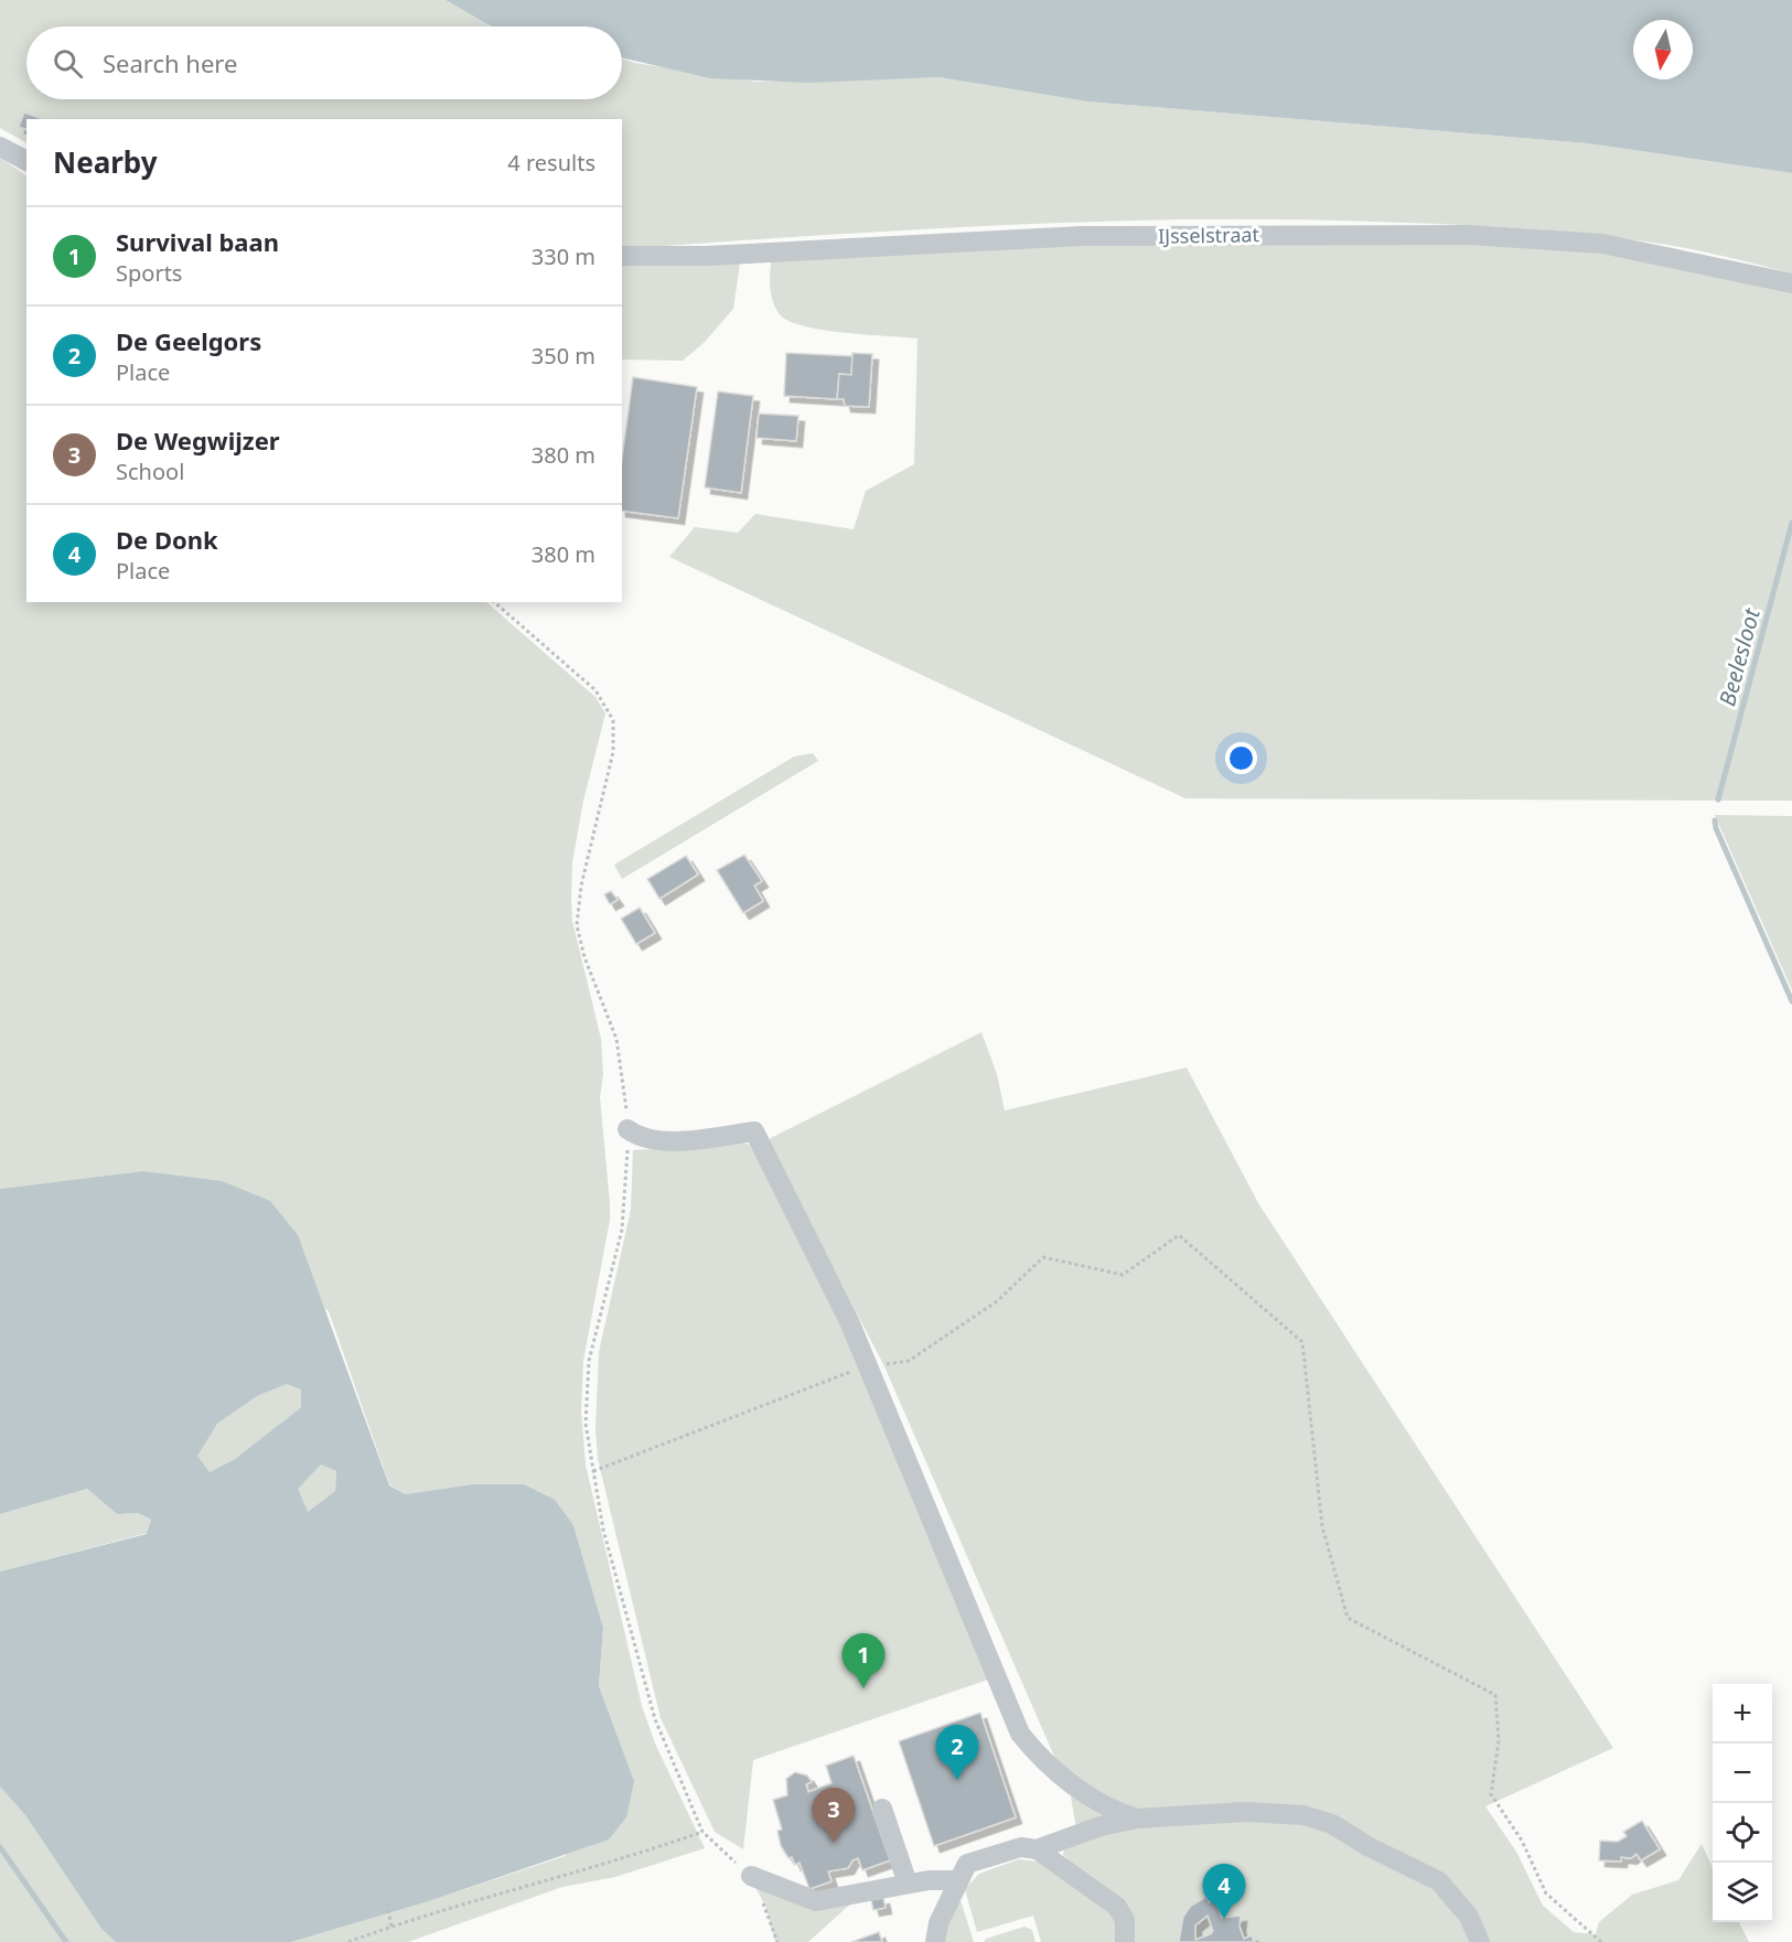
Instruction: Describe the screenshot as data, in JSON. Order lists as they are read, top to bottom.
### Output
{
  "streets": {
    "street": ["IJsselstraat"]
  },
  "water": ["Beelesloot"],
  "north": "bottom",
  "page": {
    "search": "Search here",
    "heading": ["Nearby", "4 results"],
    "list": [
      {
        "mark": "1",
        "name": "Survival baan",
        "note": "Sports",
        "value": "330 m"
      },
      {
        "mark": "2",
        "name": "De Geelgors",
        "note": "Place",
        "value": "350 m"
      },
      {
        "mark": "3",
        "name": "De Wegwijzer",
        "note": "School",
        "value": "380 m"
      },
      {
        "mark": "4",
        "name": "De Donk",
        "note": "Place",
        "value": "380 m"
      }
    ],
    "pins": [
      "1",
      "2",
      "3",
      "4"
    ],
    "map_buttons": ["+", "−"]
  }
}
